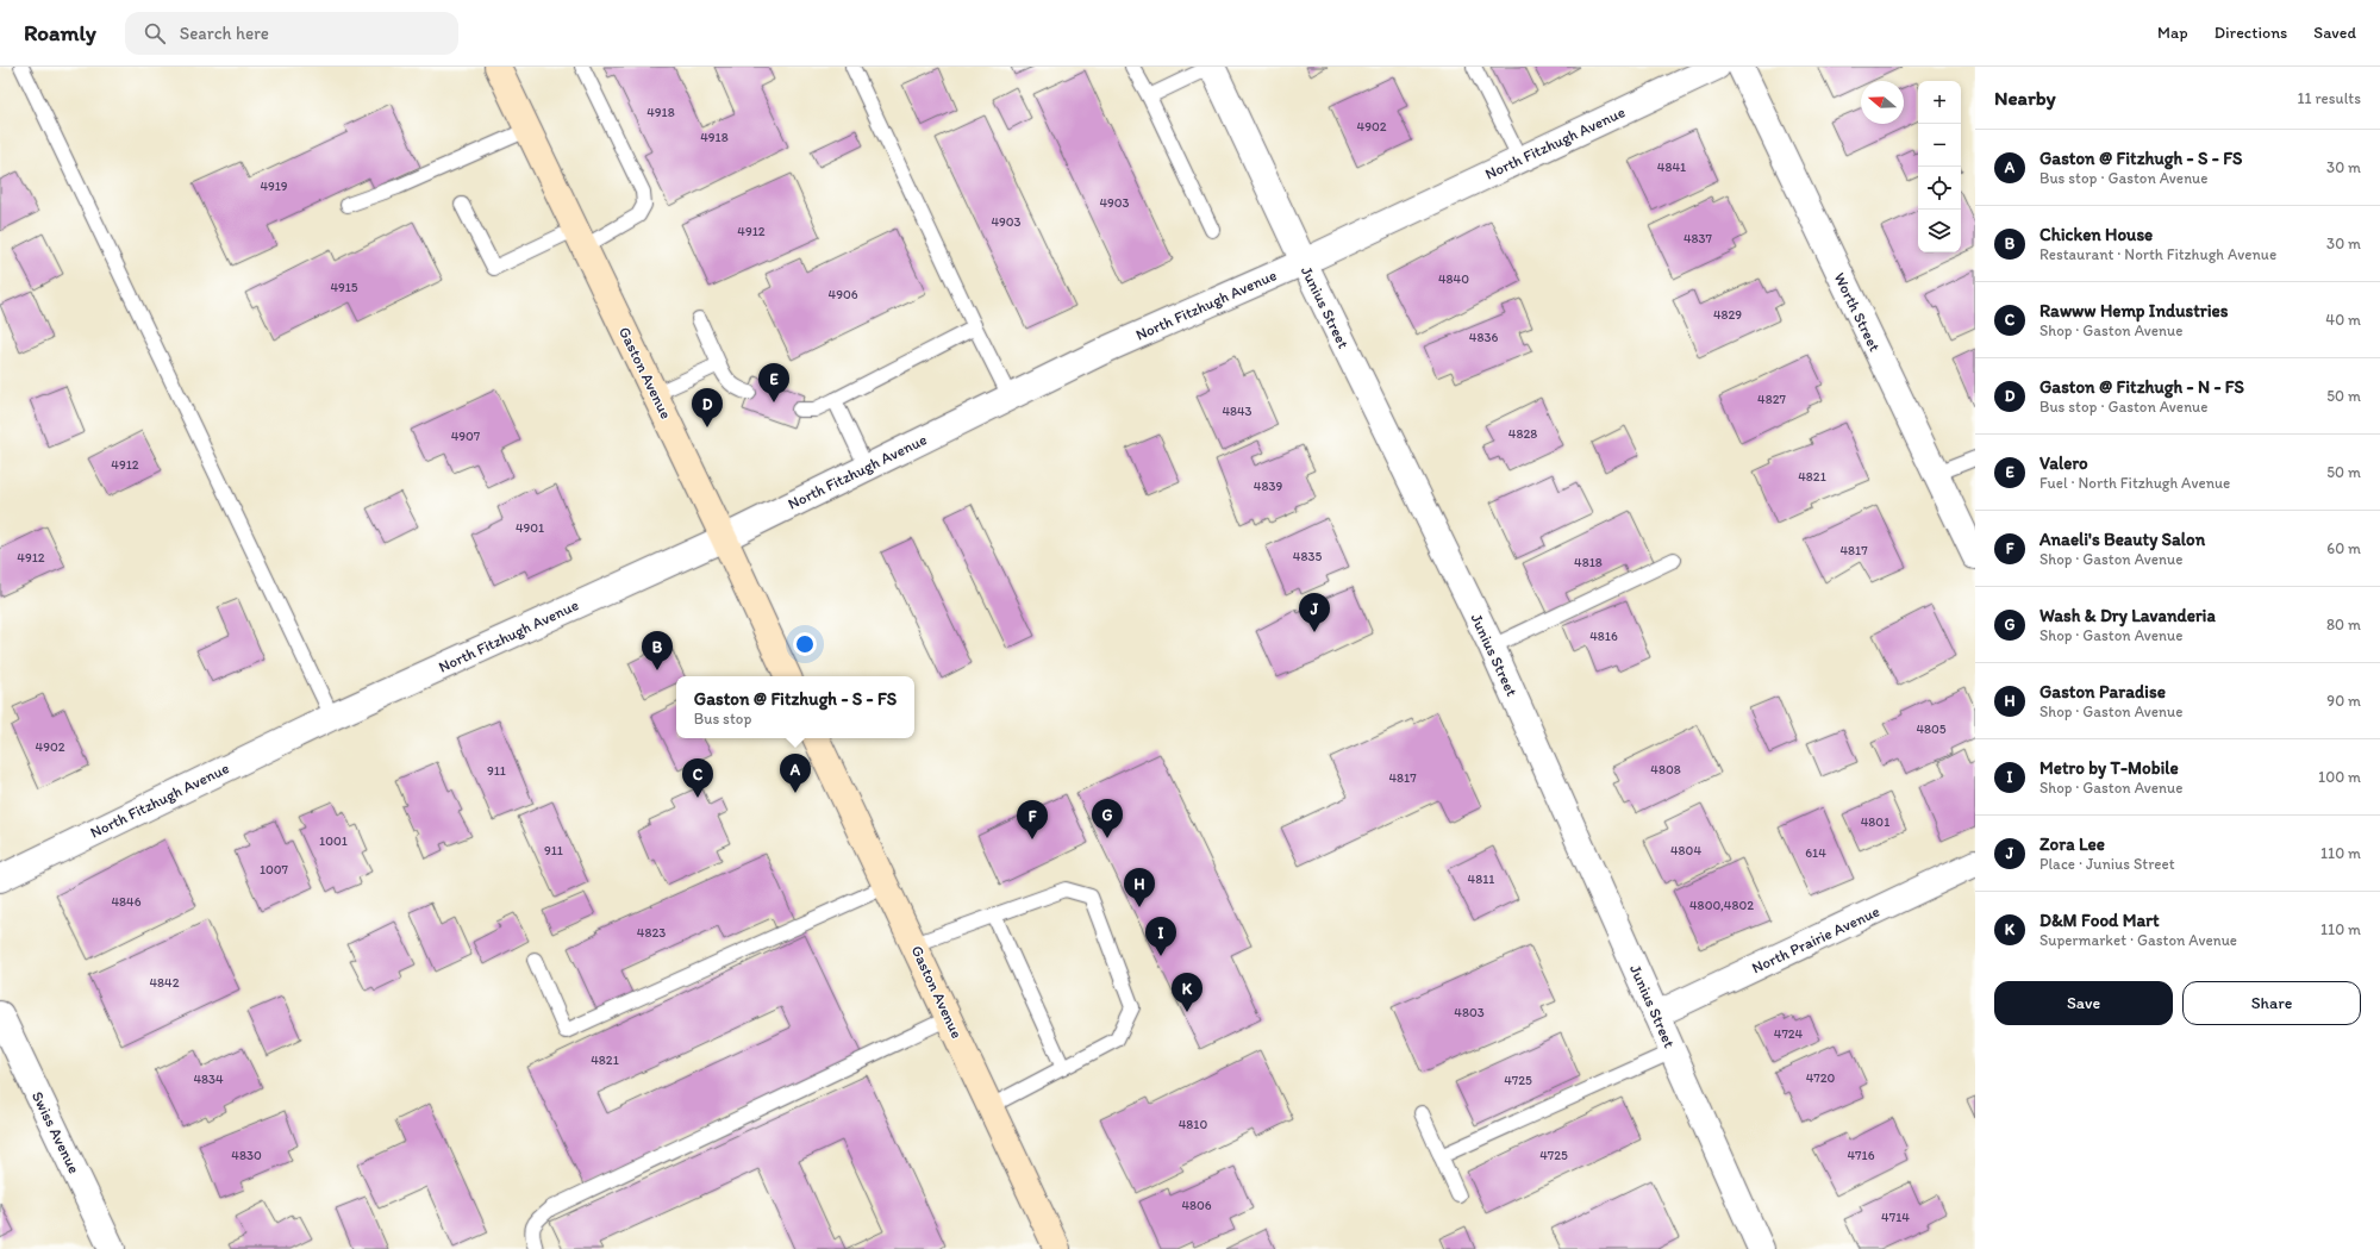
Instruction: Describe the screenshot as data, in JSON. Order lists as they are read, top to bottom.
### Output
{
  "streets": {
    "main road": ["Gaston Avenue"],
    "street": [
      "North Fitzhugh Avenue",
      "Junius Street",
      "Worth Street",
      "North Prairie Avenue",
      "Swiss Avenue"
    ]
  },
  "crossings": [
    ["North Fitzhugh Avenue", "Junius Street"],
    ["North Fitzhugh Avenue", "Gaston Avenue"],
    ["Junius Street", "North Prairie Avenue"]
  ],
  "house_numbers": [
    "4918",
    "4902",
    "4918",
    "4841",
    "4919",
    "4903",
    "4903",
    "4912",
    "4837",
    "4840",
    "4915",
    "4906",
    "4829",
    "4836",
    "4827",
    "4843",
    "4828",
    "4907",
    "4912",
    "4821",
    "4839",
    "4901",
    "4817",
    "4835",
    "4912",
    "4818",
    "4816",
    "4805",
    "4902",
    "4808",
    "911",
    "4817",
    "4801",
    "1001",
    "911",
    "4804",
    "614",
    "1007",
    "4811",
    "4846",
    "4800,4802",
    "4823",
    "4842",
    "4803",
    "4724",
    "4821",
    "4720",
    "4834",
    "4725",
    "4810",
    "4830",
    "4725",
    "4716",
    "4806",
    "4714"
  ],
  "north": "left",
  "page": {
    "header": "Roamly",
    "search": "Search here",
    "nav": ["Map", "Directions", "Saved"],
    "heading": ["Nearby", "11 results"],
    "map_buttons": ["+", "−"],
    "list": [
      {
        "mark": "A",
        "name": "Gaston @ Fitzhugh - S - FS",
        "note": "Bus stop · Gaston Avenue",
        "value": "30 m"
      },
      {
        "mark": "B",
        "name": "Chicken House",
        "note": "Restaurant · North Fitzhugh Avenue",
        "value": "30 m"
      },
      {
        "mark": "C",
        "name": "Rawww Hemp Industries",
        "note": "Shop · Gaston Avenue",
        "value": "40 m"
      },
      {
        "mark": "D",
        "name": "Gaston @ Fitzhugh - N - FS",
        "note": "Bus stop · Gaston Avenue",
        "value": "50 m"
      },
      {
        "mark": "E",
        "name": "Valero",
        "note": "Fuel · North Fitzhugh Avenue",
        "value": "50 m"
      },
      {
        "mark": "F",
        "name": "Anaeli's Beauty Salon",
        "note": "Shop · Gaston Avenue",
        "value": "60 m"
      },
      {
        "mark": "G",
        "name": "Wash & Dry Lavanderia",
        "note": "Shop · Gaston Avenue",
        "value": "80 m"
      },
      {
        "mark": "H",
        "name": "Gaston Paradise",
        "note": "Shop · Gaston Avenue",
        "value": "90 m"
      },
      {
        "mark": "I",
        "name": "Metro by T-Mobile",
        "note": "Shop · Gaston Avenue",
        "value": "100 m"
      },
      {
        "mark": "J",
        "name": "Zora Lee",
        "note": "Place · Junius Street",
        "value": "110 m"
      },
      {
        "mark": "K",
        "name": "D&M Food Mart",
        "note": "Supermarket · Gaston Avenue",
        "value": "110 m"
      }
    ],
    "pins": [
      "E",
      "D",
      "J",
      "B",
      "A",
      "C",
      "G",
      "F",
      "H",
      "I",
      "K"
    ],
    "popup": ["Gaston @ Fitzhugh - S - FS", "Bus stop"],
    "buttons": ["Save", "Share"]
  }
}
